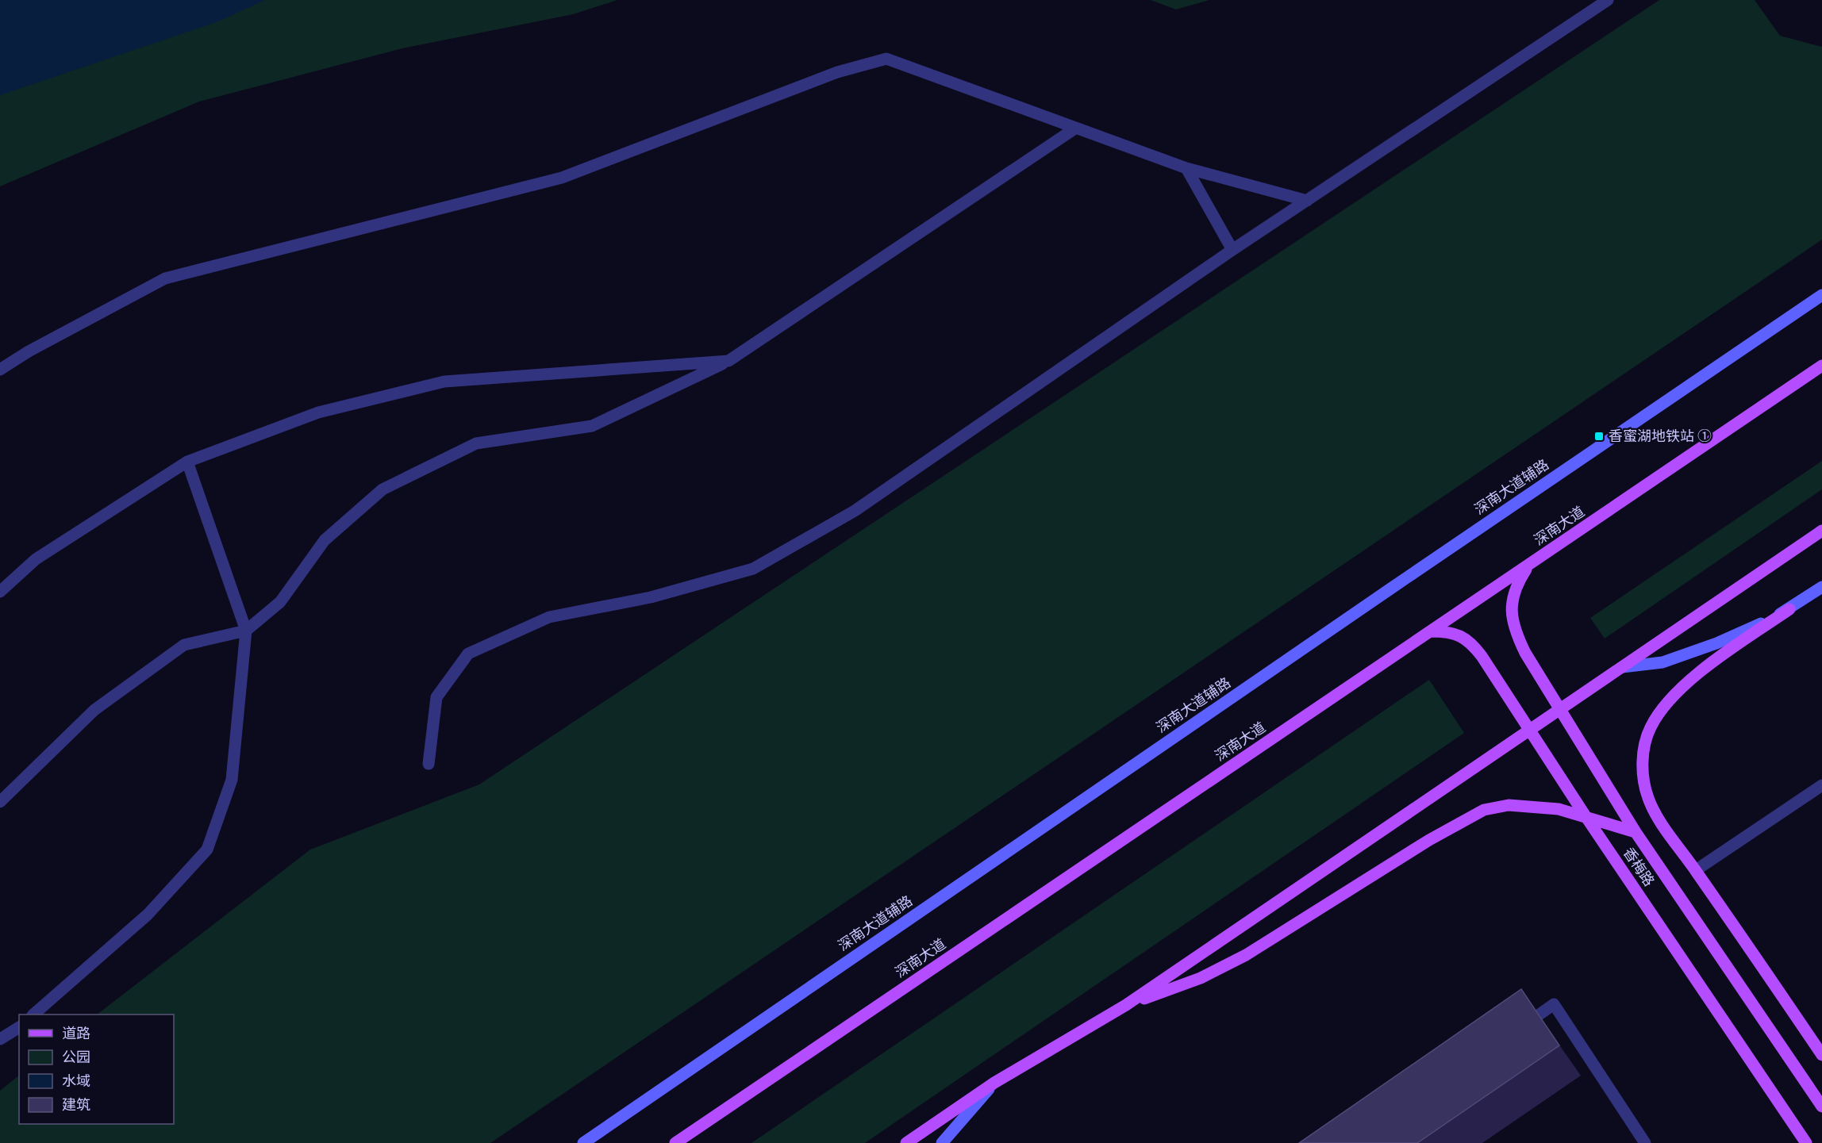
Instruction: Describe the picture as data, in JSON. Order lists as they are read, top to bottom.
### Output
{
  "streets": {
    "main road": ["深南大道辅路", "深南大道", "香梅路"]
  },
  "crossings": [
    ["深南大道", "香梅路"]
  ],
  "places": {
    "transit": ["香蜜湖地铁站 ①"]
  },
  "legend": [
    "道路",
    "公园",
    "水域",
    "建筑"
  ]
}
